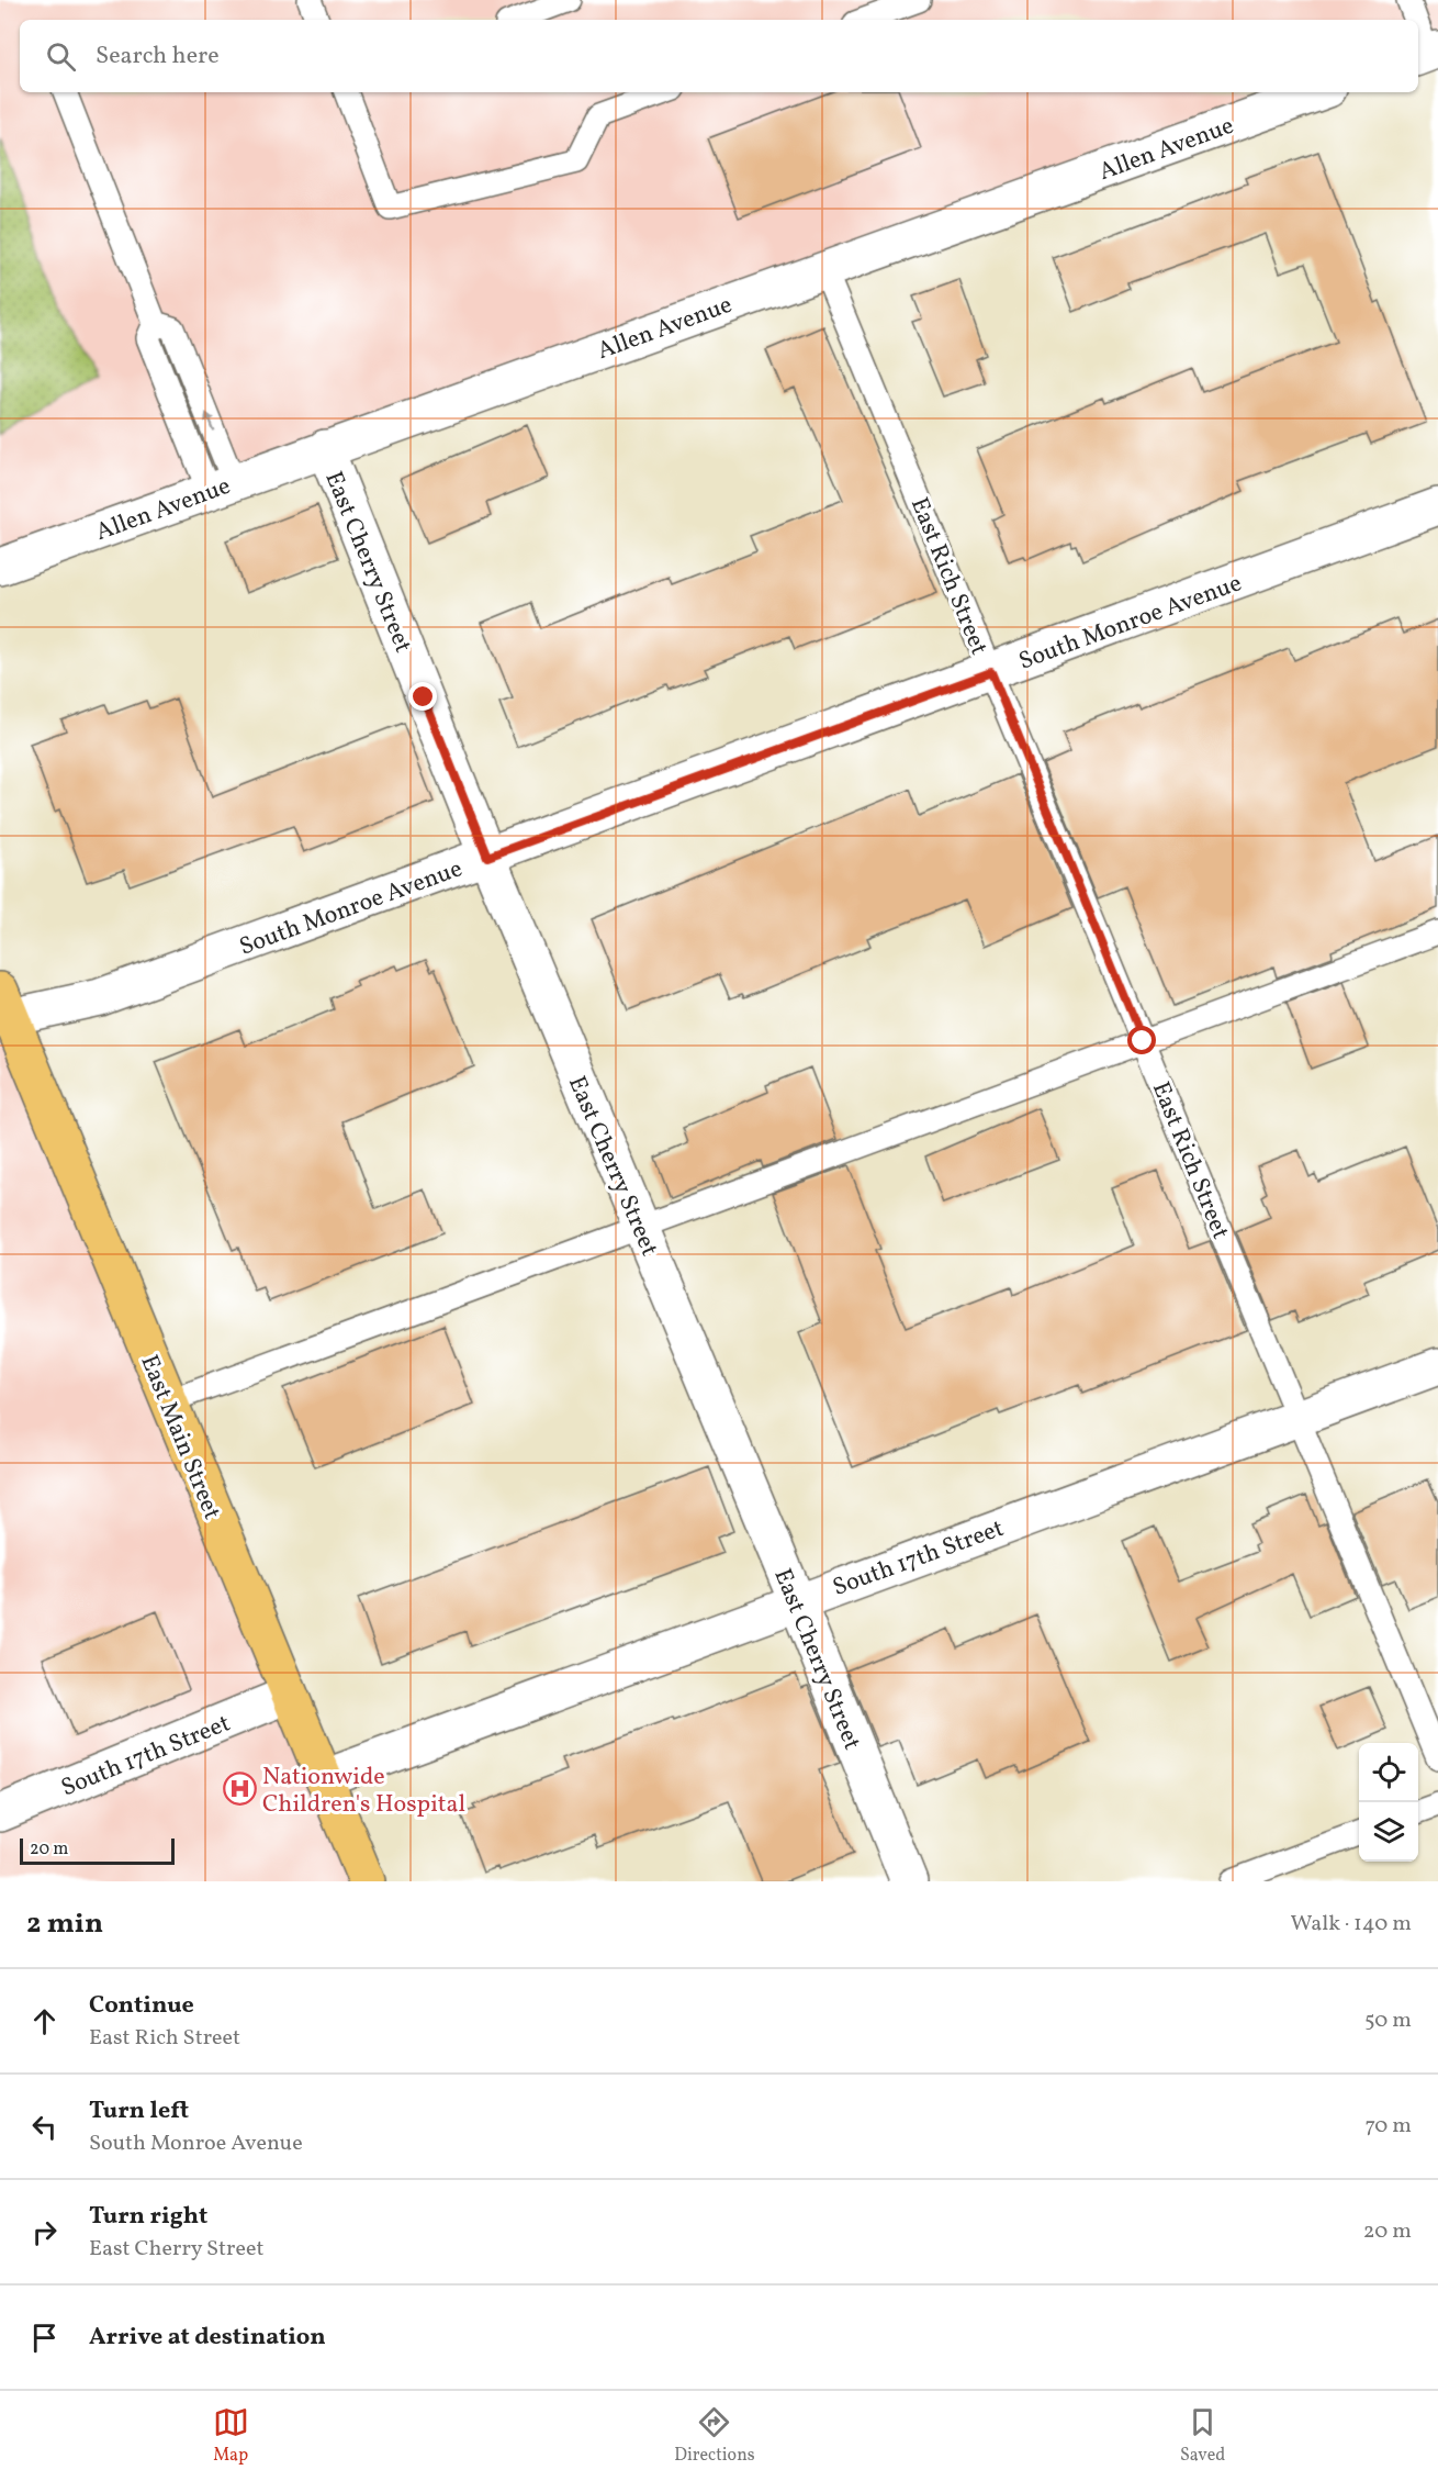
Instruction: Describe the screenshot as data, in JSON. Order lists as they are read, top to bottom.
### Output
{
  "streets": {
    "main road": ["East Main Street"],
    "street": [
      "Allen Avenue",
      "East Cherry Street",
      "South Monroe Avenue",
      "South 17th Street"
    ],
    "lane": ["East Rich Street"]
  },
  "crossings": [
    ["Allen Avenue", "East Cherry Street"],
    ["Allen Avenue", "East Rich Street"],
    ["East Cherry Street", "South Monroe Avenue"],
    ["East Cherry Street", "South 17th Street"],
    ["East Rich Street", "South Monroe Avenue"],
    ["East Rich Street", "South 17th Street"],
    ["South Monroe Avenue", "East Main Street"],
    ["East Main Street", "South 17th Street"]
  ],
  "places": {
    "hospital": ["Nationwide Children's Hospital"]
  },
  "scale_bar": "20 m",
  "page": {
    "search": "Search here",
    "scale": "20 m",
    "heading": ["2 min", "Walk · 140 m"],
    "list": [
      ["Continue", "East Rich Street", "50 m"],
      ["Turn left", "South Monroe Avenue", "70 m"],
      ["Turn right", "East Cherry Street", "20 m"],
      "Arrive at destination"
    ],
    "nav": ["Map", "Directions", "Saved"]
  }
}
